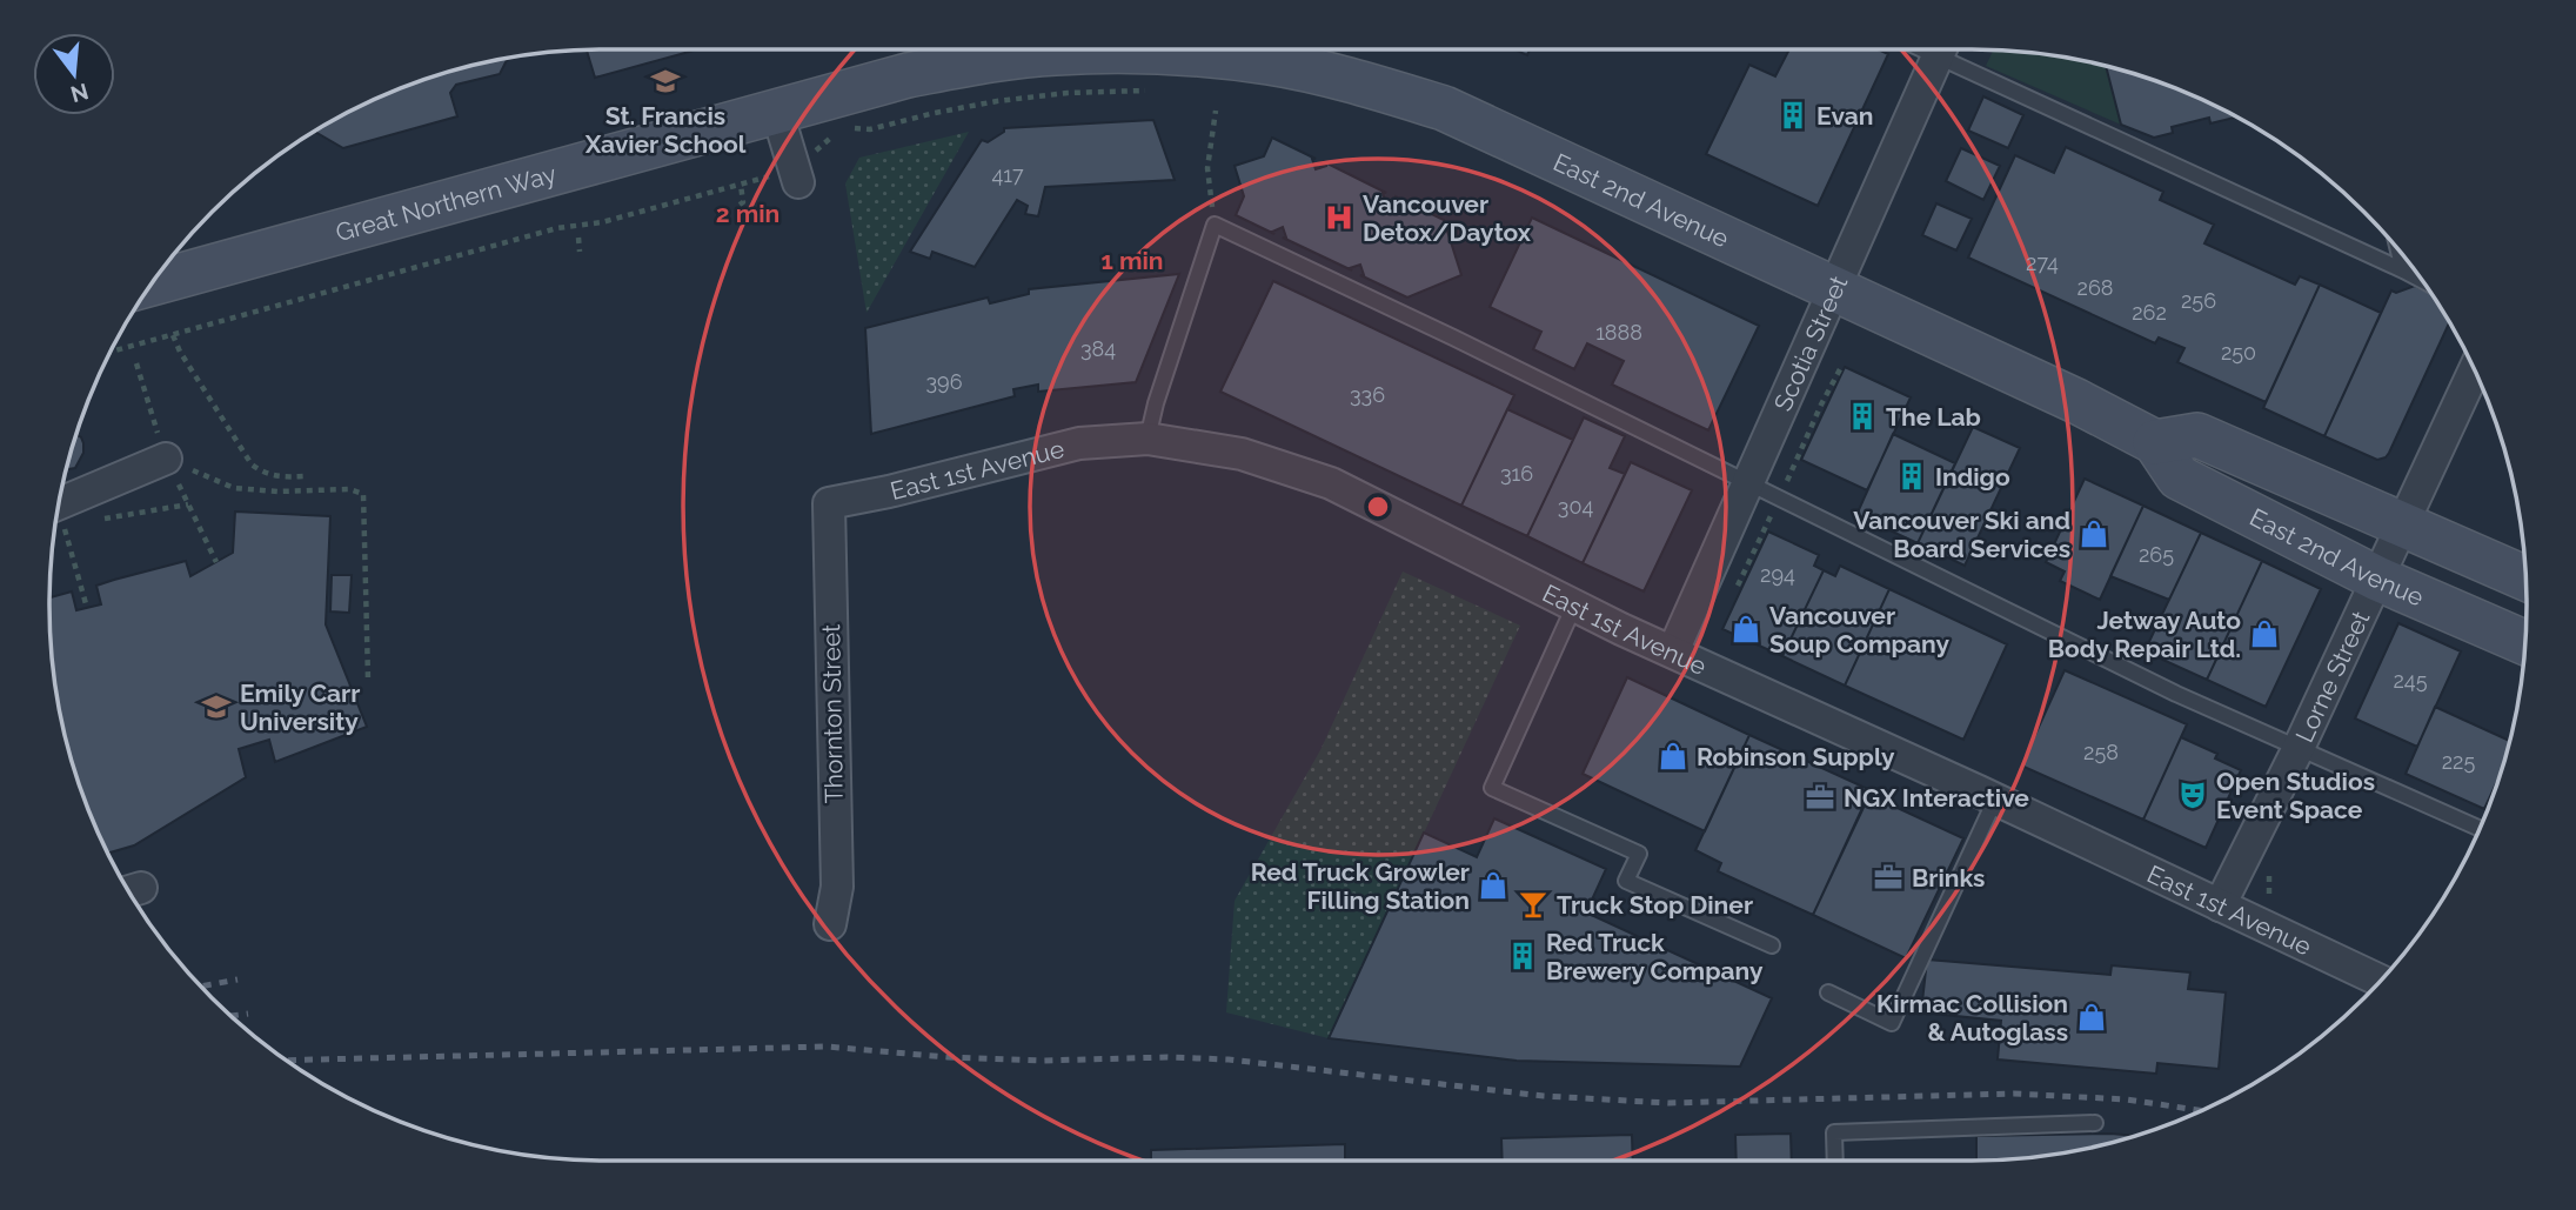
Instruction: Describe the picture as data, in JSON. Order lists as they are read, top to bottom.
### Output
{
  "streets": {
    "main road": ["East 2nd Avenue", "Great Northern Way"],
    "street": [
      "Scotia Street",
      "East 1st Avenue",
      "Lorne Street",
      "Thornton Street"
    ]
  },
  "crossings": [
    ["East 2nd Avenue", "Scotia Street"],
    ["East 2nd Avenue", "Lorne Street"],
    ["Scotia Street", "East 1st Avenue"],
    ["East 1st Avenue", "Lorne Street"],
    ["East 1st Avenue", "Thornton Street"]
  ],
  "places": {
    "school or university": ["St. Francis Xavier School", "Emily Carr University"],
    "building": [
      "Evan",
      "The Lab",
      "Indigo",
      "Red Truck Brewery Company"
    ],
    "hospital": ["Vancouver Detox/Daytox"],
    "shop": [
      "Vancouver Ski and Board Services",
      "Vancouver Soup Company",
      "Jetway Auto Body Repair Ltd.",
      "Robinson Supply",
      "Red Truck Growler Filling Station",
      "Kirmac Collision & Autoglass"
    ],
    "theatre": ["Open Studios Event Space"],
    "office": ["NGX Interactive", "Brinks"],
    "bar": ["Truck Stop Diner"]
  },
  "house_numbers": [
    "417",
    "274",
    "268",
    "256",
    "262",
    "1888",
    "384",
    "250",
    "396",
    "336",
    "316",
    "304",
    "265",
    "294",
    "245",
    "258",
    "225"
  ],
  "north": "bottom",
  "rings": ["2 min", "1 min"]
}
